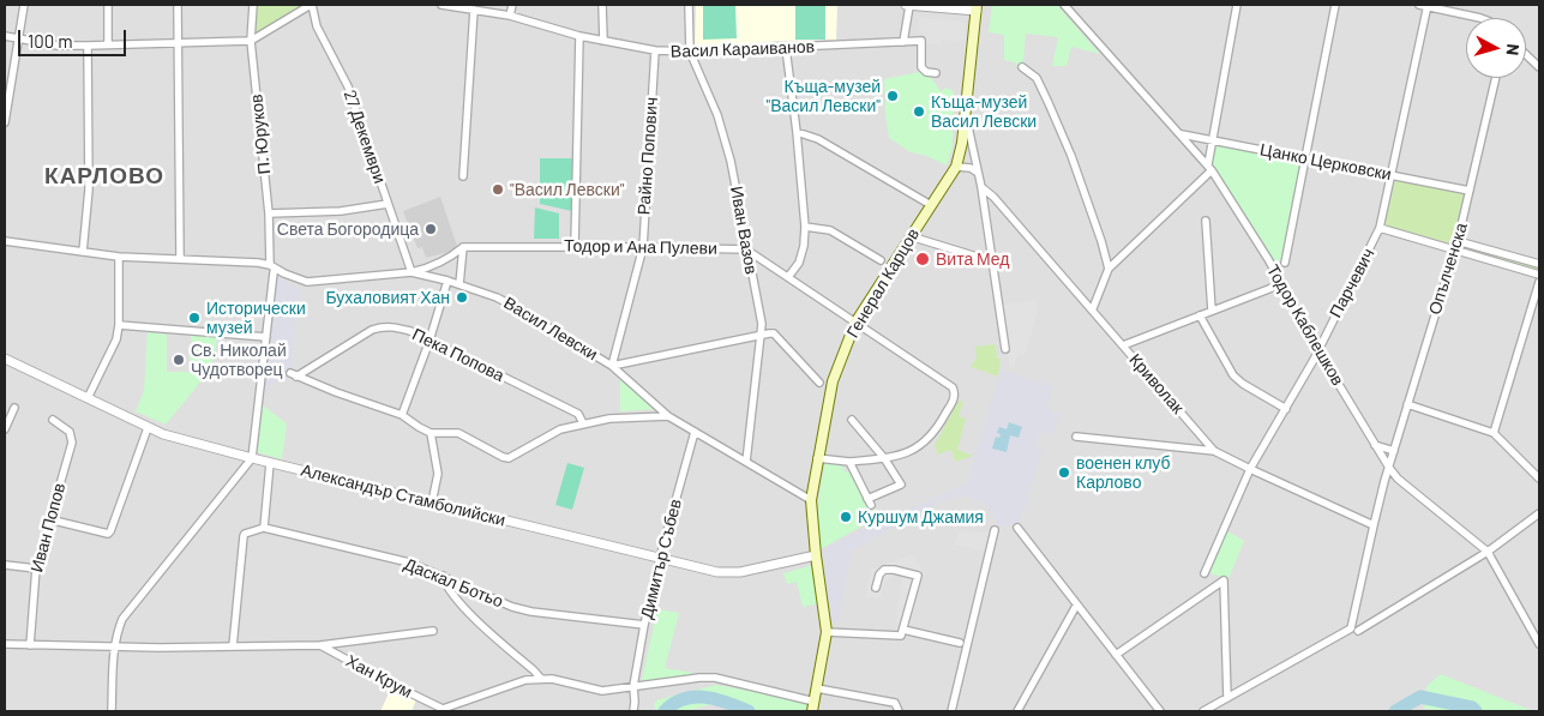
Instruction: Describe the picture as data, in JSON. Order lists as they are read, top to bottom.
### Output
{
  "streets": {
    "main road": ["Генерал Карцов"],
    "street": [
      "Васил Караиванов",
      "П. Юруков",
      "27 Декември",
      "Райно Попович",
      "Цанко Церковски",
      "Иван Вазов",
      "Тодор и Ана Пулеви",
      "Опълченска",
      "Парчевич",
      "Тодор Каблешков",
      "Васил Левски",
      "Пека Попова",
      "Криволак",
      "Александър Стамболийски",
      "Иван Попов",
      "Димитър Събев",
      "Даскал Ботьо",
      "Хан Крум"
    ]
  },
  "crossings": [
    ["Васил Караиванов", "Райно Попович"],
    ["Васил Караиванов", "Иван Вазов"],
    ["П. Юруков", "Васил Левски"],
    ["27 Декември", "Васил Левски"],
    ["Райно Попович", "Тодор и Ана Пулеви"],
    ["Райно Попович", "Васил Левски"],
    ["Цанко Церковски", "Опълченска"],
    ["Цанко Церковски", "Парчевич"],
    ["Цанко Церковски", "Тодор Каблешков"],
    ["Иван Вазов", "Тодор и Ана Пулеви"],
    ["Иван Вазов", "Васил Левски"],
    ["Опълченска", "Тодор Каблешков"],
    ["Опълченска", "Криволак"],
    ["Генерал Карцов", "Васил Левски"],
    ["Генерал Карцов", "Александър Стамболийски"],
    ["Генерал Карцов", "Хан Крум"],
    ["Парчевич", "Тодор Каблешков"],
    ["Парчевич", "Криволак"],
    ["Васил Левски", "Димитър Събев"],
    ["Александър Стамболийски", "Димитър Събев"],
    ["Иван Попов", "Хан Крум"],
    ["Димитър Събев", "Даскал Ботьо"],
    ["Димитър Събев", "Хан Крум"]
  ],
  "districts": ["КАРЛОВО"],
  "places": [
    "Къща-музей \"Васил Левски\"",
    "Къща-музей Васил Левски",
    "\"Васил Левски\"",
    "Света Богородица",
    "Вита Мед",
    "Бухаловият Хан",
    "Исторически музей",
    "Св. Николай Чудотворец",
    "военен клуб Карлово",
    "Куршум Джамия"
  ],
  "scale_bar": "100 m",
  "north": "right"
}
